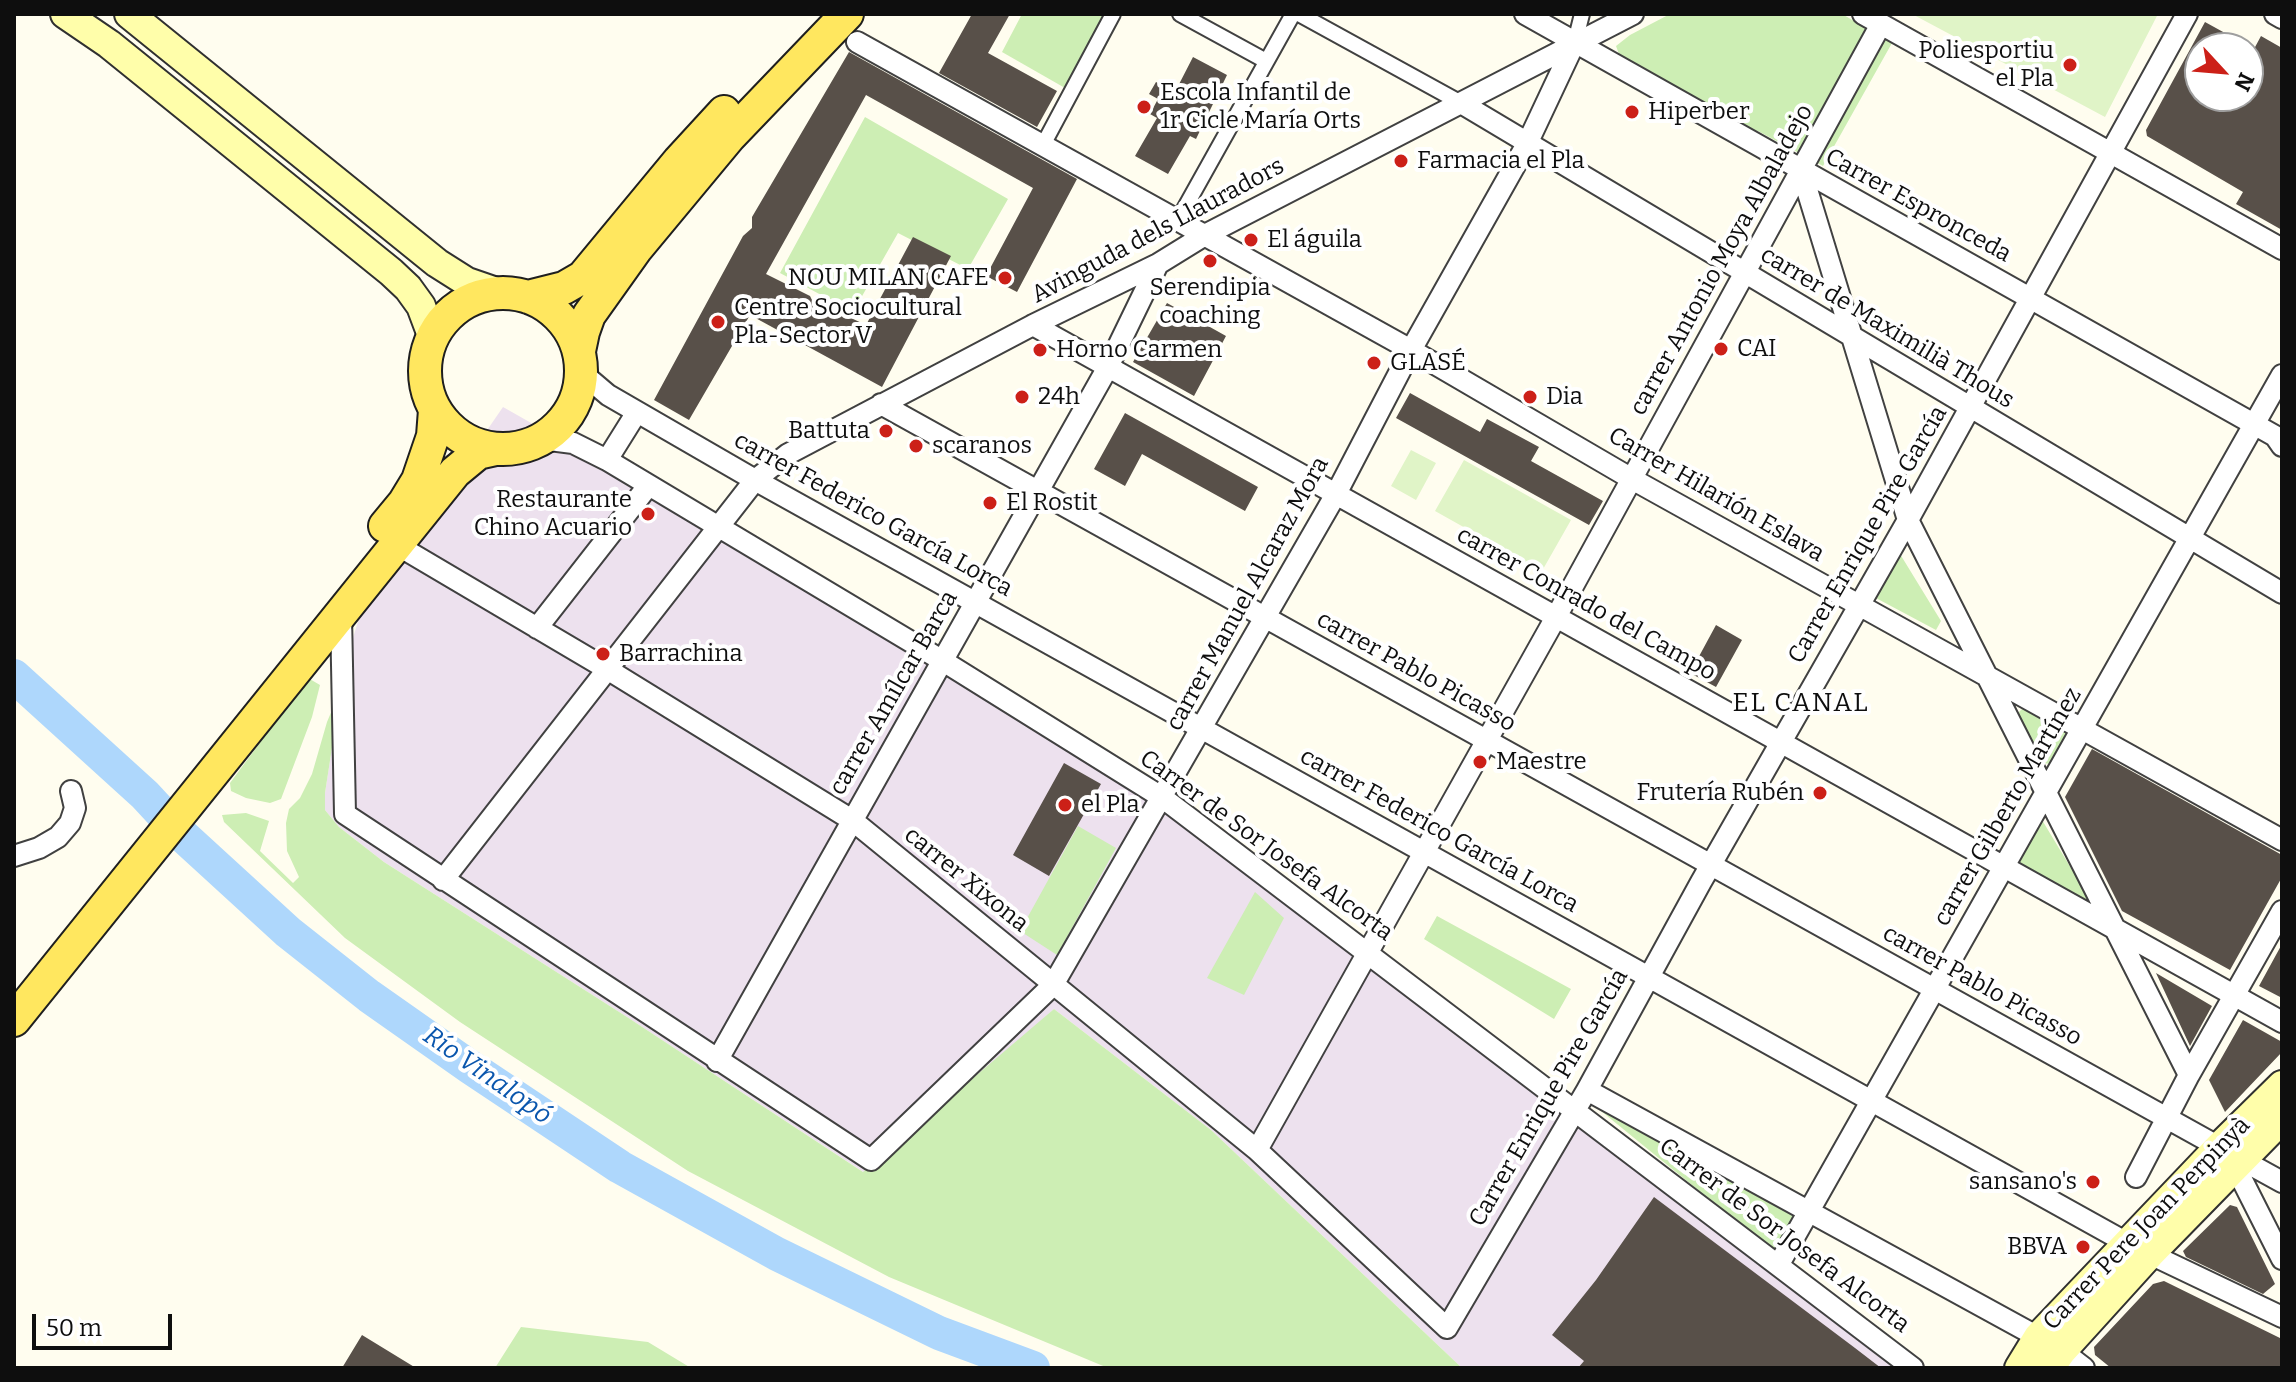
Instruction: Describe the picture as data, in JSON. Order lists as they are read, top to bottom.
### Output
{
  "streets": {
    "main road": ["Carrer Pere Joan Perpinyà"],
    "street": [
      "Carrer Espronceda",
      "Avinguda dels Llauradors",
      "carrer Antonio Moya Albaladejo",
      "carrer de Maximilià Thous",
      "Carrer Hilarión Eslava",
      "carrer Federico García Lorca",
      "Carrer Enrique Pire García",
      "carrer Manuel Alcaraz Mora",
      "carrer Conrado del Campo",
      "carrer Pablo Picasso",
      "carrer Amílcar Barca",
      "carrer Gilberto Martínez",
      "Carrer de Sor Josefa Alcorta",
      "carrer Xixona"
    ]
  },
  "crossings": [
    ["Carrer Espronceda", "Avinguda dels Llauradors"],
    ["Carrer Espronceda", "carrer Antonio Moya Albaladejo"],
    ["Carrer Espronceda", "Carrer Enrique Pire García"],
    ["Carrer Espronceda", "carrer Manuel Alcaraz Mora"],
    ["Carrer Espronceda", "carrer Gilberto Martínez"],
    ["Avinguda dels Llauradors", "carrer de Maximilià Thous"],
    ["Avinguda dels Llauradors", "Carrer Hilarión Eslava"],
    ["Avinguda dels Llauradors", "carrer Federico García Lorca"],
    ["Avinguda dels Llauradors", "carrer Manuel Alcaraz Mora"],
    ["Avinguda dels Llauradors", "carrer Conrado del Campo"],
    ["Avinguda dels Llauradors", "carrer Pablo Picasso"],
    ["Avinguda dels Llauradors", "carrer Amílcar Barca"],
    ["Avinguda dels Llauradors", "Carrer de Sor Josefa Alcorta"],
    ["Avinguda dels Llauradors", "carrer Xixona"],
    ["carrer Antonio Moya Albaladejo", "carrer de Maximilià Thous"],
    ["carrer Antonio Moya Albaladejo", "Carrer Hilarión Eslava"],
    ["carrer Antonio Moya Albaladejo", "carrer Federico García Lorca"],
    ["carrer Antonio Moya Albaladejo", "carrer Conrado del Campo"],
    ["carrer Antonio Moya Albaladejo", "carrer Pablo Picasso"],
    ["carrer Antonio Moya Albaladejo", "Carrer de Sor Josefa Alcorta"],
    ["carrer Antonio Moya Albaladejo", "carrer Xixona"],
    ["carrer de Maximilià Thous", "Carrer Enrique Pire García"],
    ["carrer de Maximilià Thous", "carrer Manuel Alcaraz Mora"],
    ["carrer de Maximilià Thous", "carrer Gilberto Martínez"],
    ["Carrer Hilarión Eslava", "Carrer Enrique Pire García"],
    ["Carrer Hilarión Eslava", "carrer Manuel Alcaraz Mora"],
    ["Carrer Hilarión Eslava", "carrer Gilberto Martínez"],
    ["carrer Federico García Lorca", "Carrer Enrique Pire García"],
    ["carrer Federico García Lorca", "carrer Manuel Alcaraz Mora"],
    ["carrer Federico García Lorca", "carrer Amílcar Barca"],
    ["carrer Federico García Lorca", "carrer Gilberto Martínez"],
    ["carrer Federico García Lorca", "Carrer de Sor Josefa Alcorta"],
    ["carrer Federico García Lorca", "Carrer Pere Joan Perpinyà"],
    ["Carrer Enrique Pire García", "carrer Conrado del Campo"],
    ["Carrer Enrique Pire García", "carrer Pablo Picasso"],
    ["Carrer Enrique Pire García", "Carrer de Sor Josefa Alcorta"],
    ["Carrer Enrique Pire García", "carrer Xixona"],
    ["carrer Manuel Alcaraz Mora", "carrer Conrado del Campo"],
    ["carrer Manuel Alcaraz Mora", "carrer Pablo Picasso"],
    ["carrer Manuel Alcaraz Mora", "carrer Amílcar Barca"],
    ["carrer Manuel Alcaraz Mora", "Carrer de Sor Josefa Alcorta"],
    ["carrer Manuel Alcaraz Mora", "carrer Xixona"],
    ["carrer Conrado del Campo", "carrer Amílcar Barca"],
    ["carrer Conrado del Campo", "carrer Gilberto Martínez"],
    ["carrer Pablo Picasso", "carrer Amílcar Barca"],
    ["carrer Pablo Picasso", "carrer Gilberto Martínez"],
    ["carrer Pablo Picasso", "Carrer Pere Joan Perpinyà"],
    ["carrer Amílcar Barca", "Carrer de Sor Josefa Alcorta"],
    ["carrer Amílcar Barca", "carrer Xixona"],
    ["carrer Gilberto Martínez", "Carrer de Sor Josefa Alcorta"]
  ],
  "districts": ["EL CANAL"],
  "water": ["Río Vinalopó"],
  "places": [
    "Poliesportiu el Pla",
    "Escola Infantil de 1r Cicle María Orts",
    "Hiperber",
    "Farmacia el Pla",
    "El águila",
    "Serendipia coaching",
    "NOU MILAN CAFE",
    "Centre Sociocultural Pla-Sector V",
    "CAI",
    "Horno Carmen",
    "GLASÉ",
    "24h",
    "Dia",
    "Battuta",
    "scaranos",
    "El Rostit",
    "Restaurante Chino Acuario",
    "Barrachina",
    "Maestre",
    "Frutería Rubén",
    "el Pla",
    "sansano's",
    "BBVA"
  ],
  "scale_bar": "50 m",
  "north": "bottom right"
}
